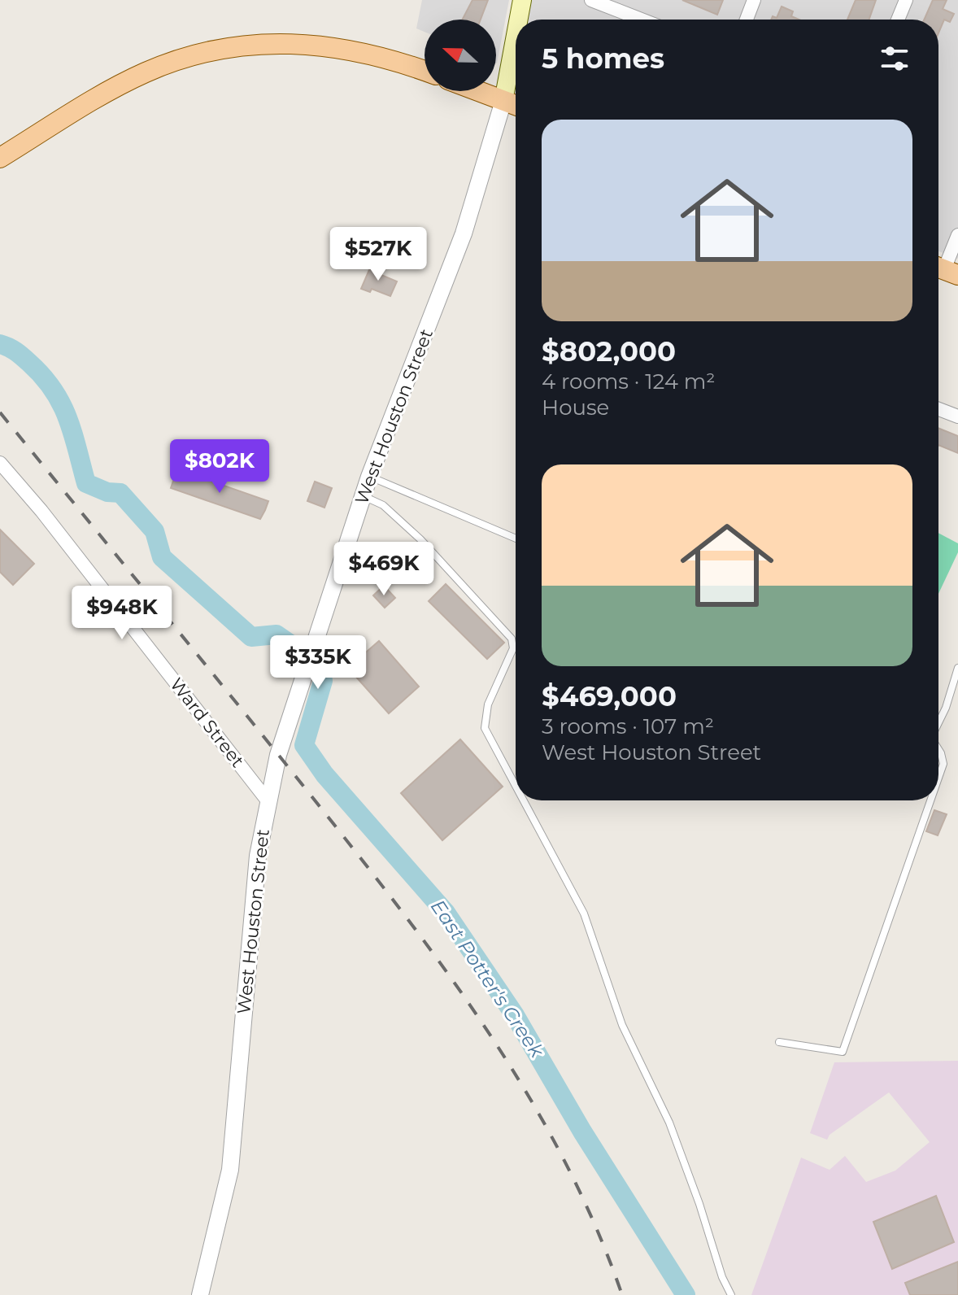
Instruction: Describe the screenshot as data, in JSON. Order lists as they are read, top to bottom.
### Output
{
  "streets": {
    "main road": ["West Houston Street"],
    "street": ["Ward Street"]
  },
  "crossings": [
    ["West Houston Street", "Ward Street"]
  ],
  "water": ["East Potter's Creek"],
  "north": "left",
  "page": {
    "heading": "5 homes",
    "list": [
      {
        "name": "$802,000",
        "note": "4 rooms · 124 m² · House"
      },
      {
        "name": "$469,000",
        "note": "3 rooms · 107 m² · West Houston Street"
      }
    ],
    "price": [
      "$527K",
      "$802K",
      "$469K",
      "$948K",
      "$335K"
    ]
  }
}
